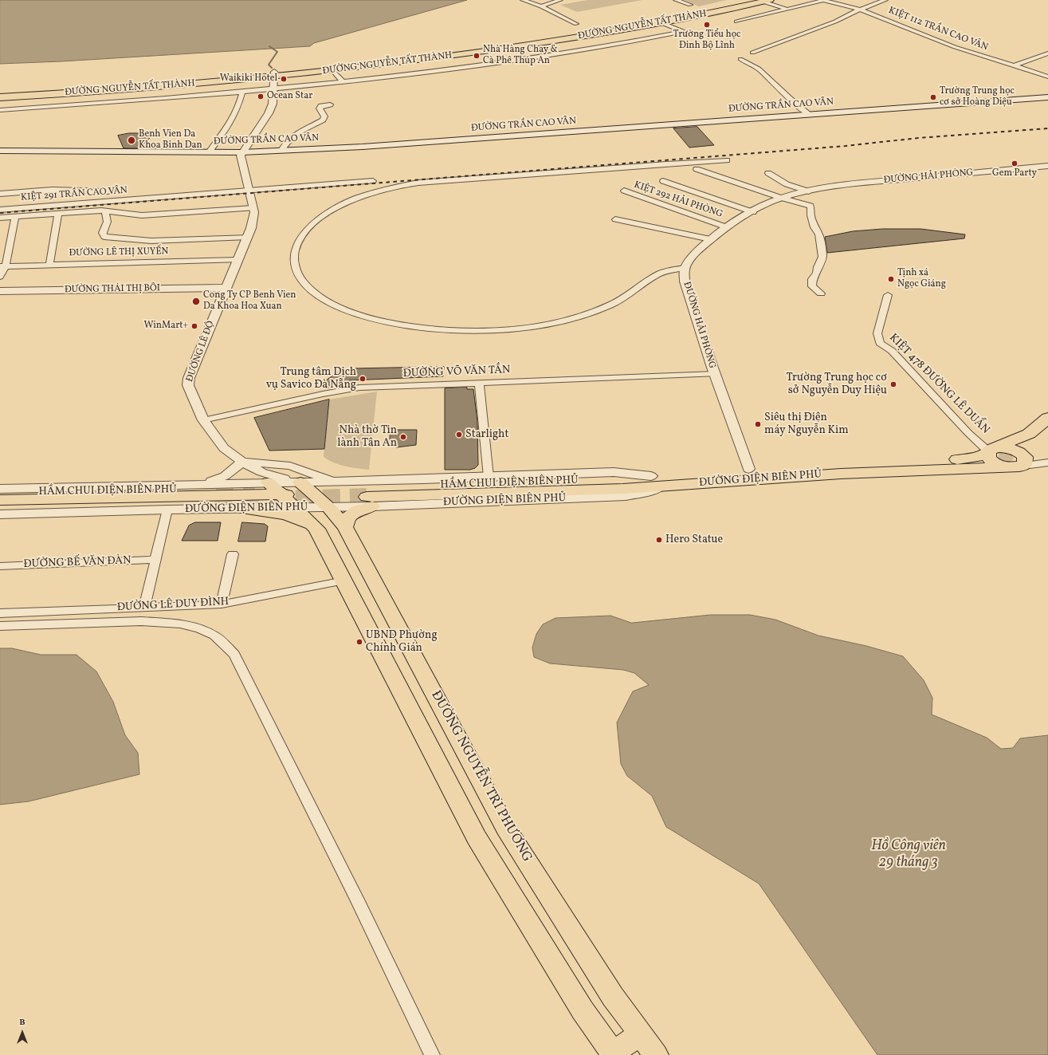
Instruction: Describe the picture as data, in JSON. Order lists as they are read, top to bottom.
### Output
{
  "streets": {
    "main road": [
      "ĐƯỜNG NGUYỄN TẤT THÀNH",
      "ĐƯỜNG TRẦN CAO VÂN",
      "ĐƯỜNG ĐIỆN BIÊN PHỦ",
      "HẦM CHUI ĐIỆN BIÊN PHỦ",
      "ĐƯỜNG NGUYỄN TRI PHƯƠNG"
    ],
    "street": [
      "KIỆT 112 TRẦN CAO VÂN",
      "ĐƯỜNG HẢI PHÒNG",
      "KIỆT 291 TRẦN CAO VÂN",
      "KIỆT 292 HẢI PHÒNG",
      "ĐƯỜNG LÊ THỊ XUYẾN",
      "ĐƯỜNG THÁI THỊ BÔI",
      "ĐƯỜNG LÊ ĐỘ",
      "ĐƯỜNG VÕ VĂN TẦN",
      "KIỆT 478 ĐƯỜNG LÊ DUẨN",
      "ĐƯỜNG BẾ VĂN ĐÀN",
      "ĐƯỜNG LÊ DUY ĐÌNH"
    ]
  },
  "crossings": [
    ["ĐƯỜNG TRẦN CAO VÂN", "ĐƯỜNG LÊ ĐỘ"],
    ["ĐƯỜNG HẢI PHÒNG", "KIỆT 292 HẢI PHÒNG"],
    ["ĐƯỜNG HẢI PHÒNG", "ĐƯỜNG VÕ VĂN TẦN"],
    ["ĐƯỜNG HẢI PHÒNG", "ĐƯỜNG ĐIỆN BIÊN PHỦ"],
    ["KIỆT 291 TRẦN CAO VÂN", "ĐƯỜNG LÊ ĐỘ"],
    ["ĐƯỜNG LÊ THỊ XUYẾN", "ĐƯỜNG LÊ ĐỘ"],
    ["ĐƯỜNG THÁI THỊ BÔI", "ĐƯỜNG LÊ ĐỘ"],
    ["ĐƯỜNG LÊ ĐỘ", "ĐƯỜNG VÕ VĂN TẦN"],
    ["ĐƯỜNG LÊ ĐỘ", "ĐƯỜNG ĐIỆN BIÊN PHỦ"],
    ["KIỆT 478 ĐƯỜNG LÊ DUẨN", "ĐƯỜNG ĐIỆN BIÊN PHỦ"],
    ["ĐƯỜNG ĐIỆN BIÊN PHỦ", "HẦM CHUI ĐIỆN BIÊN PHỦ"],
    ["ĐƯỜNG ĐIỆN BIÊN PHỦ", "ĐƯỜNG NGUYỄN TRI PHƯƠNG"],
    ["HẦM CHUI ĐIỆN BIÊN PHỦ", "ĐƯỜNG NGUYỄN TRI PHƯƠNG"]
  ],
  "water": ["Hồ Công viên 29 tháng 3"],
  "places": [
    "Trường Tiểu học Đinh Bộ Lĩnh",
    "Nhà Hàng Chay & Cà Phê Thúp An",
    "Waikiki Hotel",
    "Ocean Star",
    "Trường Trung học cơ sở Hoàng Diệu",
    "Benh Vien Da Khoa Binh Dan",
    "Gem Party",
    "Tịnh xá Ngọc Giáng",
    "Cong Ty CP Benh Vien Da Khoa Hoa Xuan",
    "WinMart+",
    "Trung tâm Dịch vụ Savico Đà Nẵng",
    "Trường Trung học cơ sở Nguyễn Duy Hiệu",
    "Siêu thị Điện máy Nguyễn Kim",
    "Starlight",
    "Nhà thờ Tin lành Tân An",
    "Hero Statue",
    "UBND Phường Chính Gián"
  ],
  "north": "top"
}
